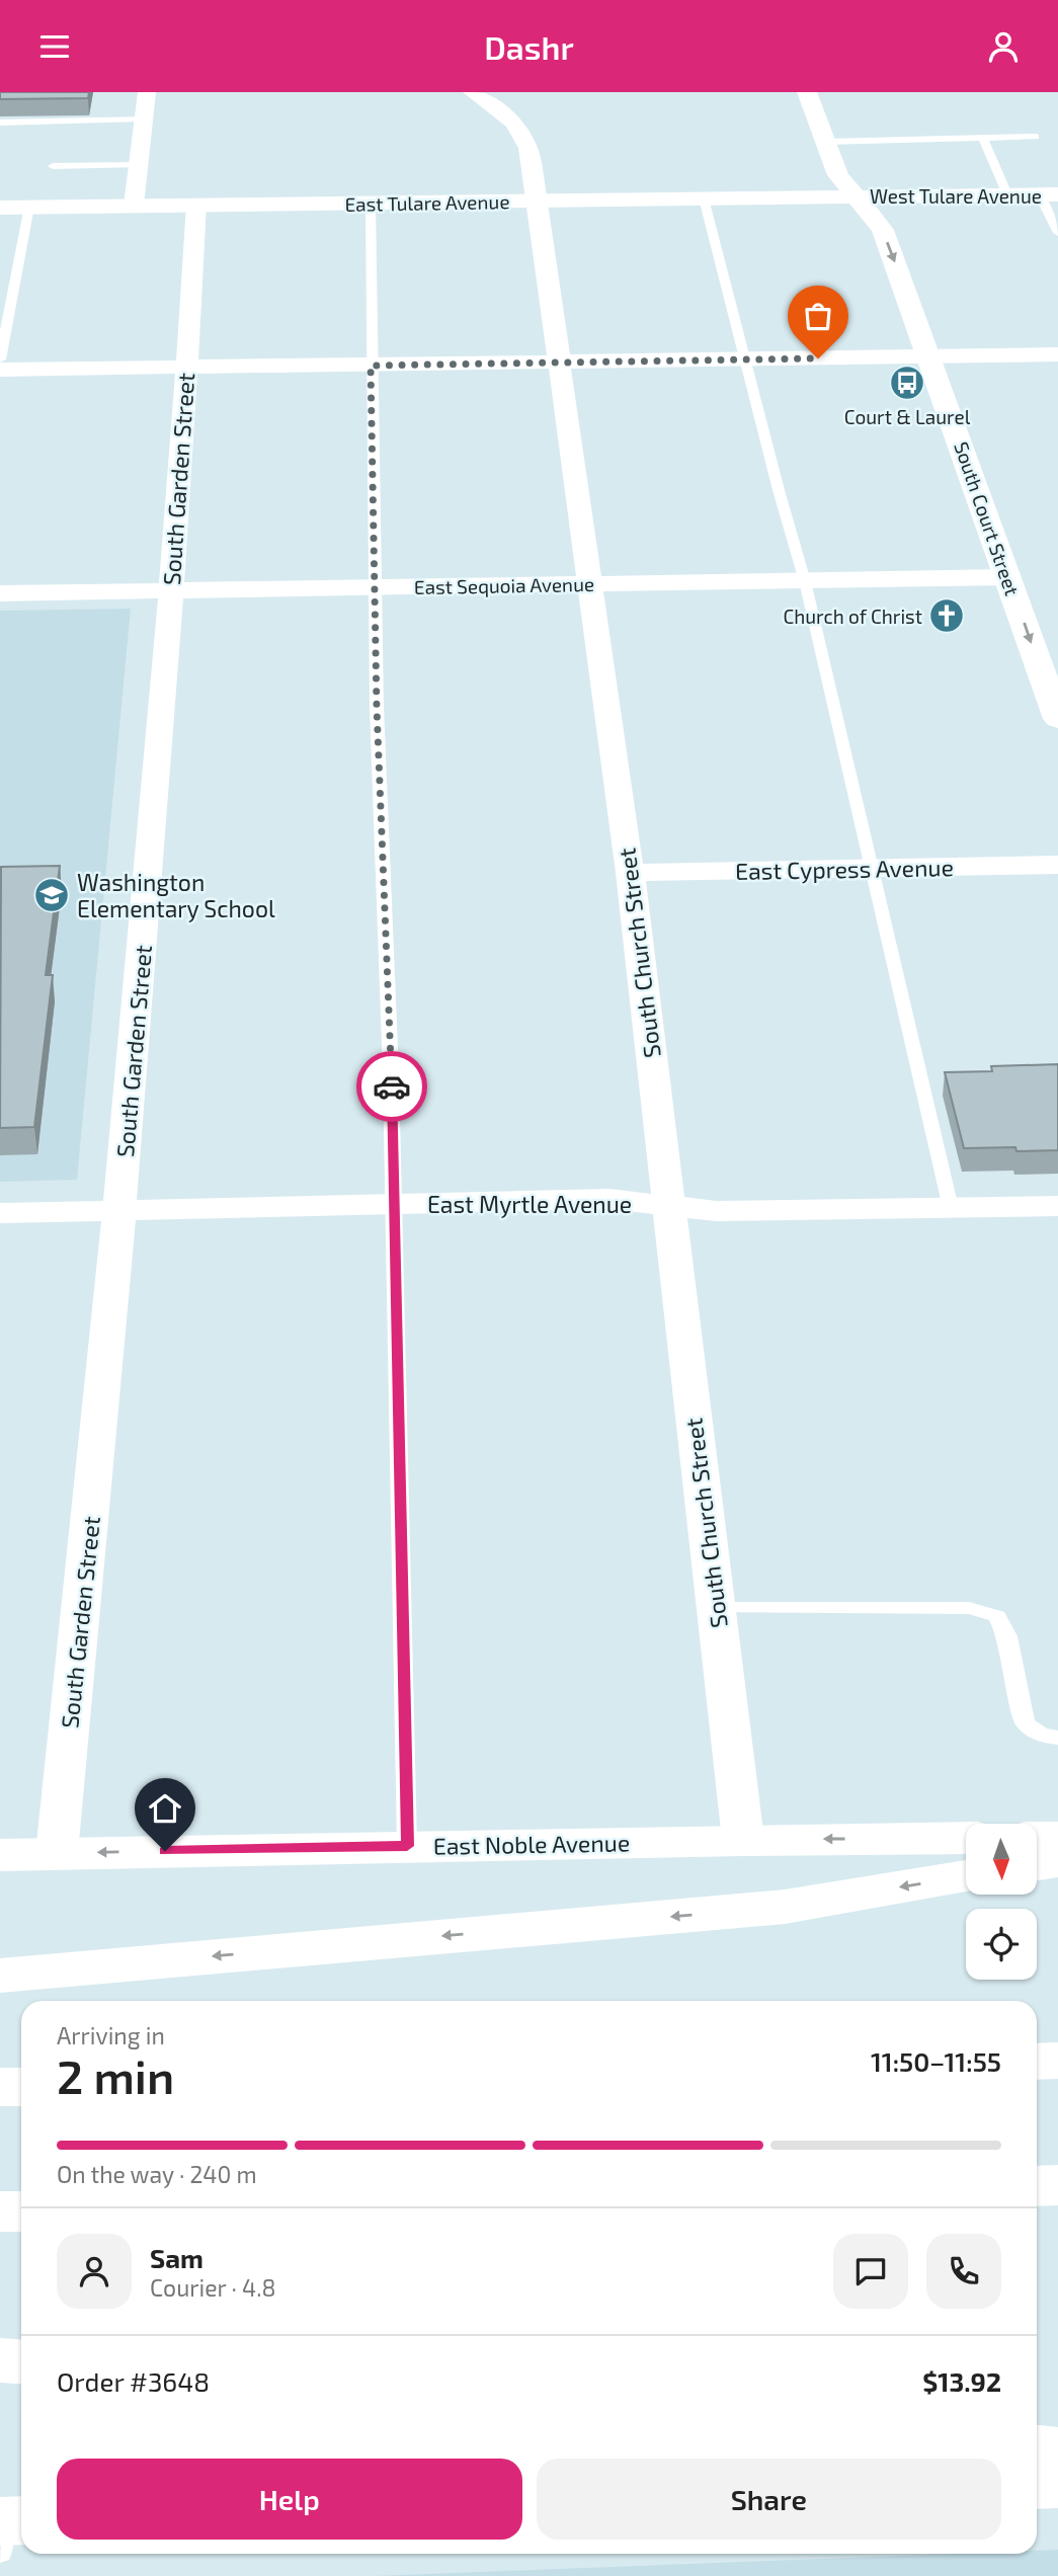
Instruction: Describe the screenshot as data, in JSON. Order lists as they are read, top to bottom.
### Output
{
  "streets": {
    "main road": [
      "West Tulare Avenue",
      "East Tulare Avenue",
      "South Court Street",
      "East Noble Avenue"
    ],
    "street": [
      "South Garden Street",
      "East Sequoia Avenue",
      "East Cypress Avenue",
      "South Church Street",
      "East Myrtle Avenue"
    ]
  },
  "crossings": [
    ["West Tulare Avenue", "East Tulare Avenue"],
    ["West Tulare Avenue", "South Court Street"],
    ["East Tulare Avenue", "South Garden Street"],
    ["East Tulare Avenue", "South Court Street"],
    ["East Tulare Avenue", "South Church Street"],
    ["South Garden Street", "East Sequoia Avenue"],
    ["South Garden Street", "East Myrtle Avenue"],
    ["South Garden Street", "East Noble Avenue"],
    ["South Court Street", "East Sequoia Avenue"],
    ["East Sequoia Avenue", "South Church Street"],
    ["East Cypress Avenue", "South Church Street"],
    ["South Church Street", "East Myrtle Avenue"],
    ["South Church Street", "East Noble Avenue"]
  ],
  "one_way": ["South Court Street"],
  "places": {
    "bus stop": ["Court & Laurel"],
    "church": ["Church of Christ"],
    "school or university": ["Washington Elementary School"]
  },
  "north": "bottom",
  "page": {
    "header": "Dashr",
    "heading": ["2 min", "Arriving in", "11:50–11:55"],
    "panel": [
      "Sam",
      "Courier · 4.8",
      "Order #3648",
      "$13.92"
    ],
    "bar": "On the way · 240 m",
    "buttons": ["Help", "Share"]
  }
}
